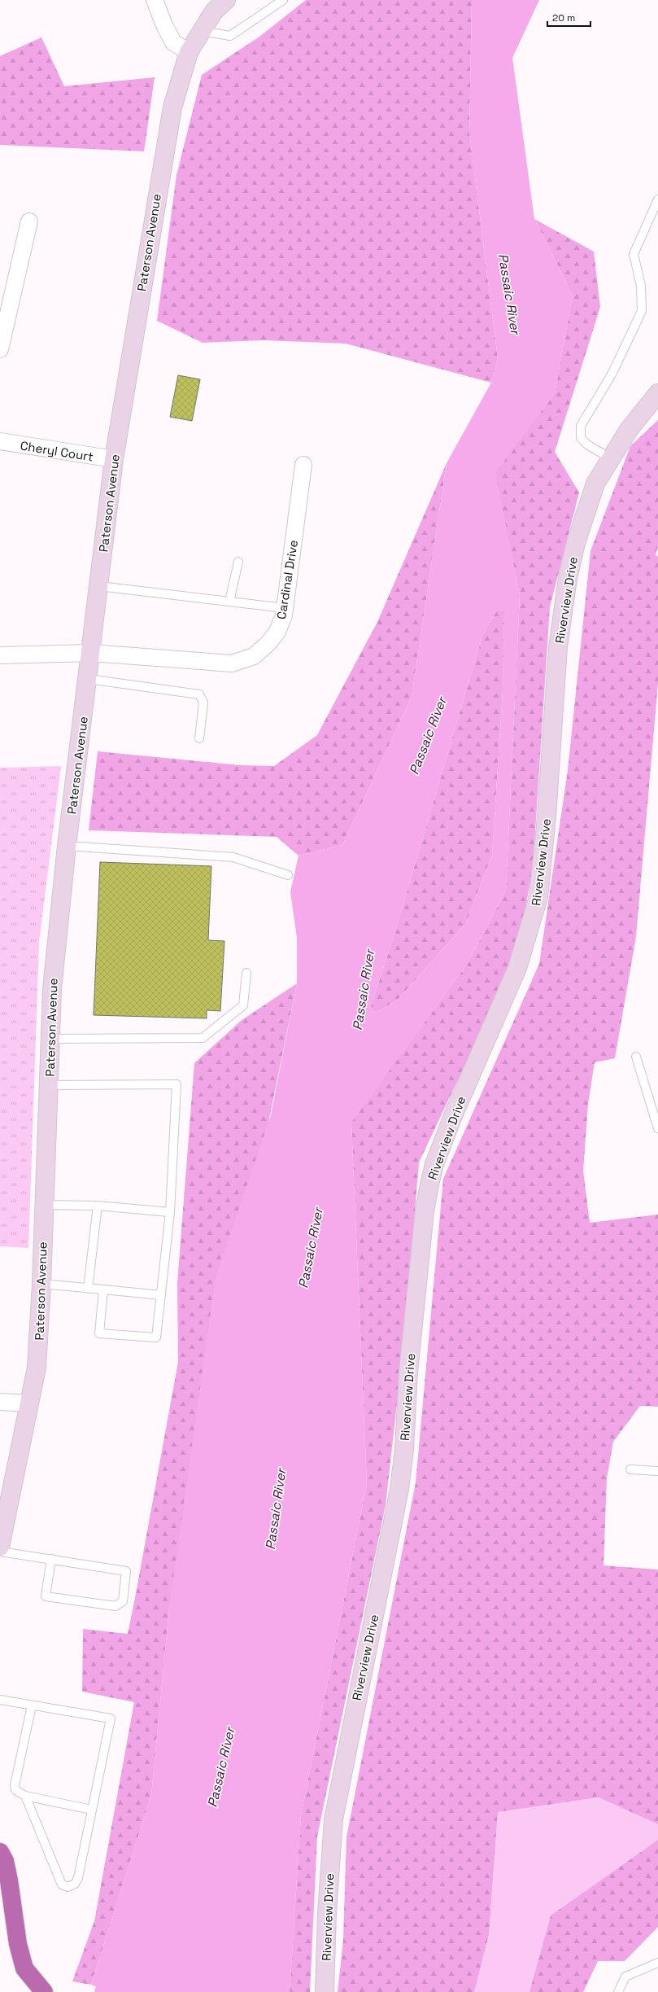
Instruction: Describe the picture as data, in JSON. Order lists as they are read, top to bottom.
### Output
{
  "streets": {
    "street": [
      "Paterson Avenue",
      "Cheryl Court",
      "Cardinal Drive",
      "Riverview Drive"
    ]
  },
  "crossings": [
    ["Paterson Avenue", "Cheryl Court"],
    ["Paterson Avenue", "Cardinal Drive"]
  ],
  "water": ["Passaic River"],
  "scale_bar": "20 m"
}
